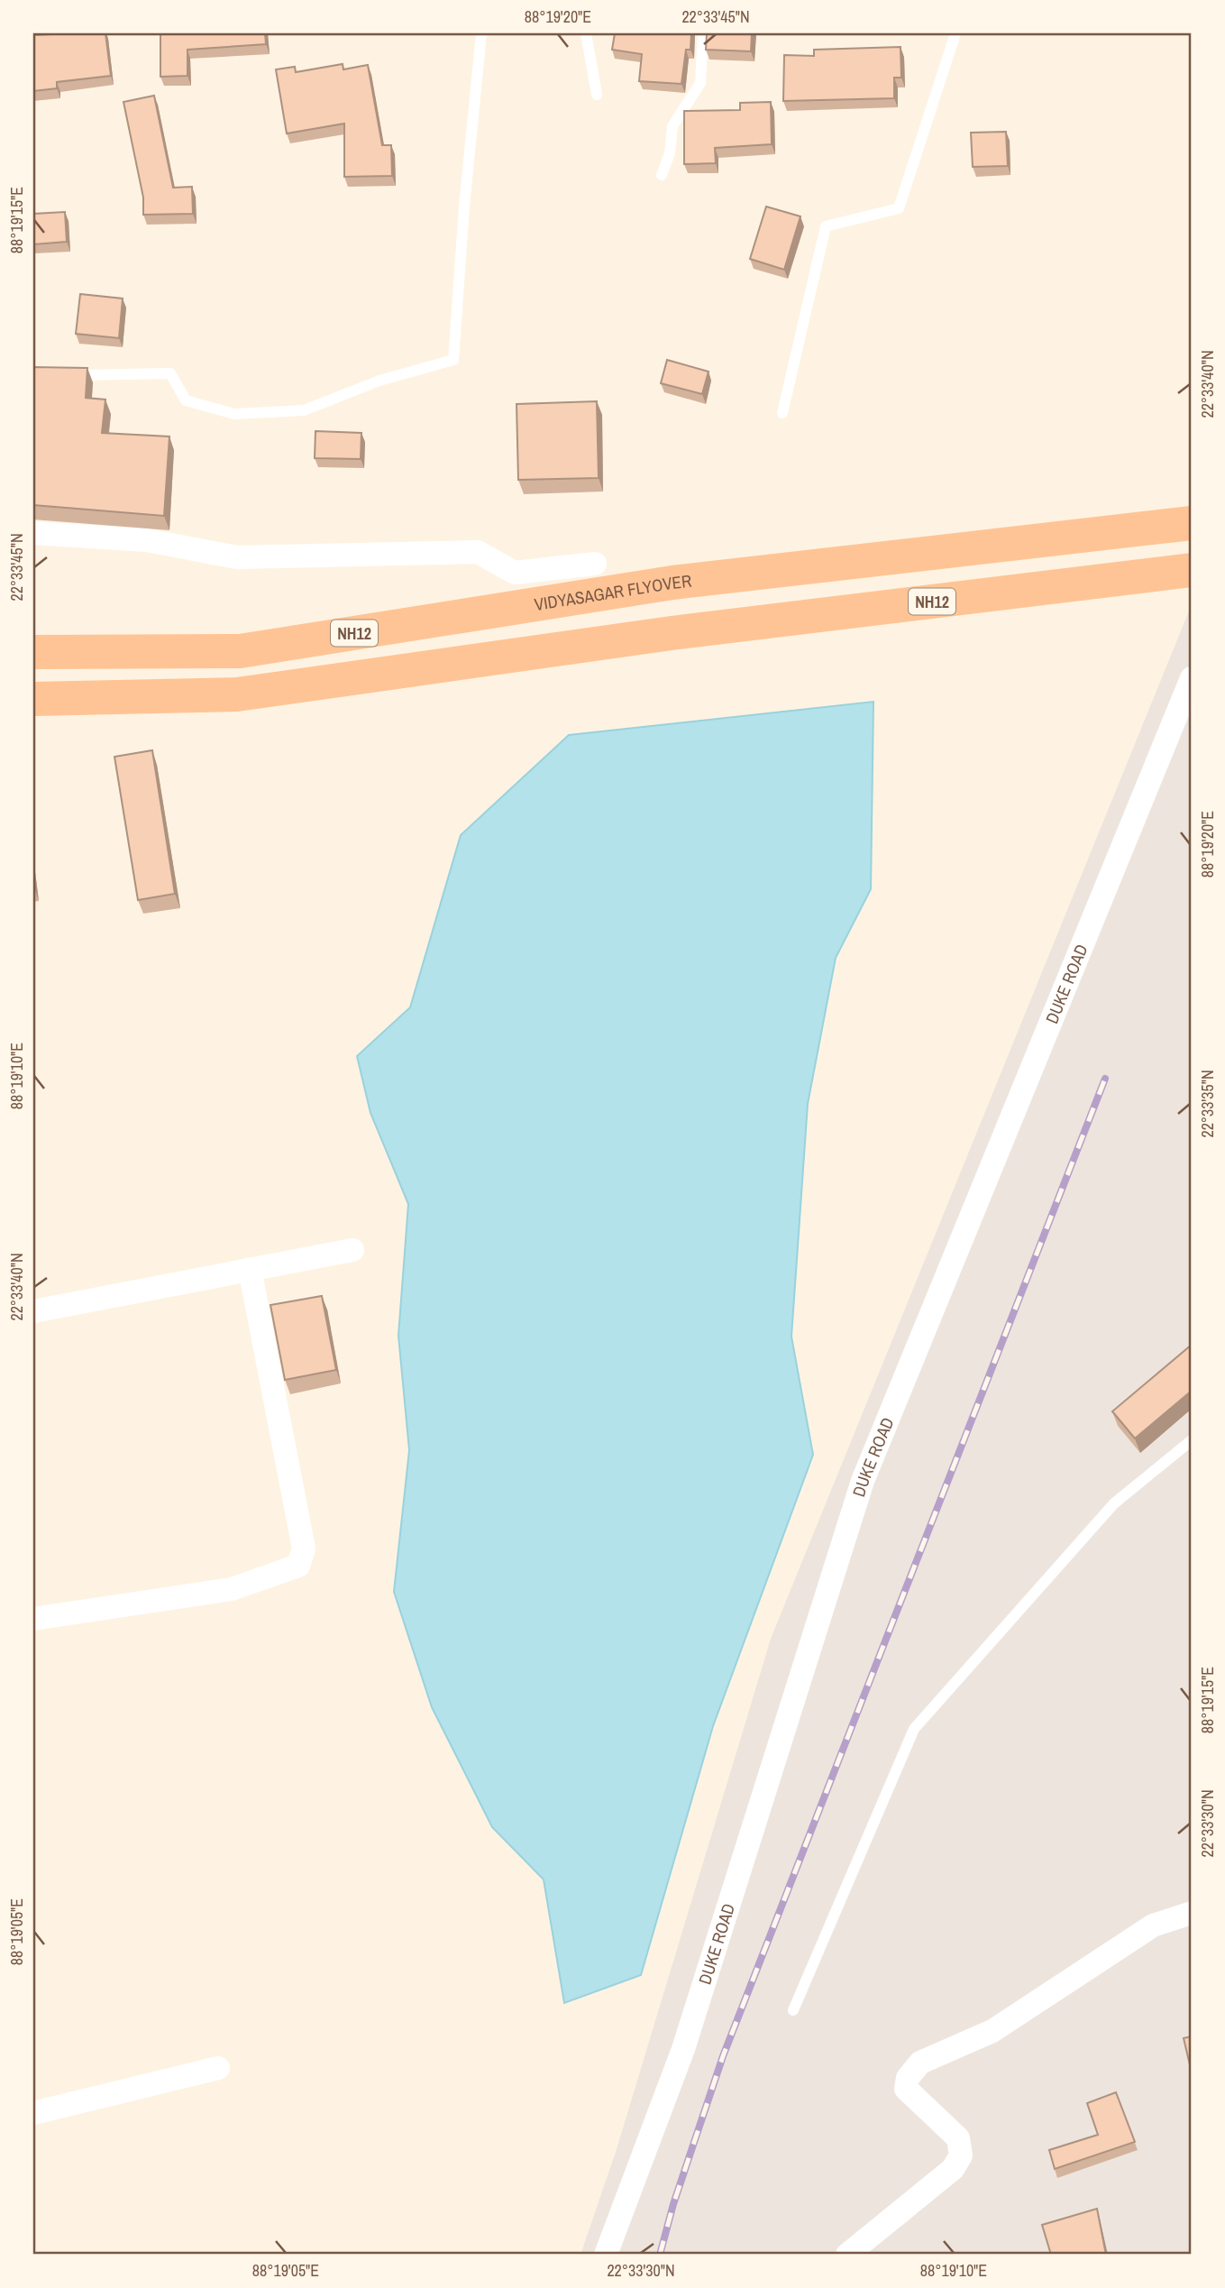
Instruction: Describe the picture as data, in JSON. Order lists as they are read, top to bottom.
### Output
{
  "streets": {
    "highway": ["VIDYASAGAR FLYOVER", "NH12"],
    "street": ["DUKE ROAD"]
  },
  "coordinates": [
    "88°19'20\"E",
    "22°33'45\"N",
    "88°19'15\"E",
    "22°33'40\"N",
    "88°19'10\"E",
    "22°33'35\"N",
    "22°33'30\"N",
    "88°19'05\"E"
  ]
}
